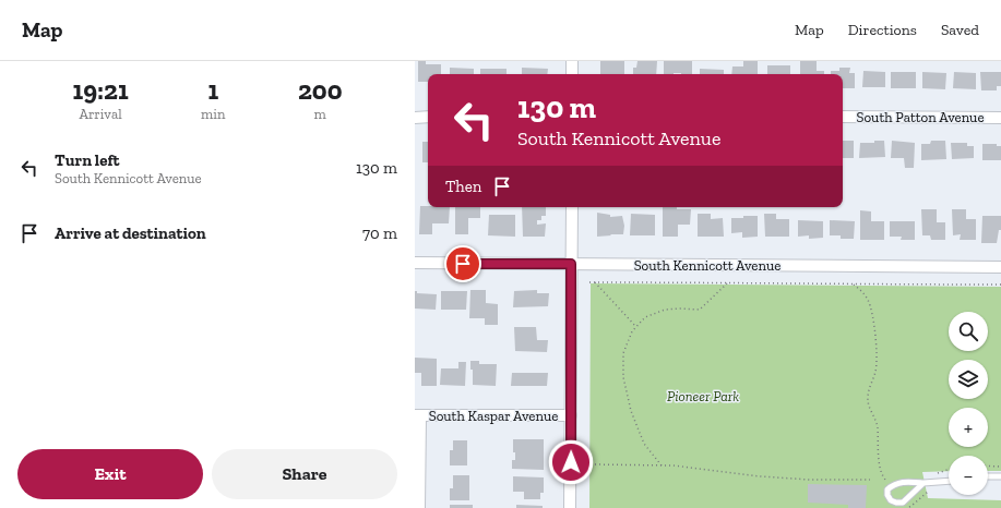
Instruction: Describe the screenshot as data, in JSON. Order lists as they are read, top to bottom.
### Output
{
  "streets": {
    "street": ["South Patton Avenue", "South Kennicott Avenue", "South Kaspar Avenue"]
  },
  "parks": ["Pioneer Park"],
  "page": {
    "header": "Map",
    "nav": ["Map", "Directions", "Saved"],
    "eta": [
      "19:21",
      "Arrival",
      "1",
      "min",
      "200",
      "m"
    ],
    "turn": ["130 m", "South Kennicott Avenue"],
    "list": [
      {
        "name": "Turn left",
        "note": "South Kennicott Avenue",
        "value": "130 m"
      },
      {
        "name": "Arrive at destination",
        "value": "70 m"
      }
    ],
    "then": "Then",
    "map_buttons": ["+", "−"],
    "buttons": ["Exit", "Share"]
  }
}
